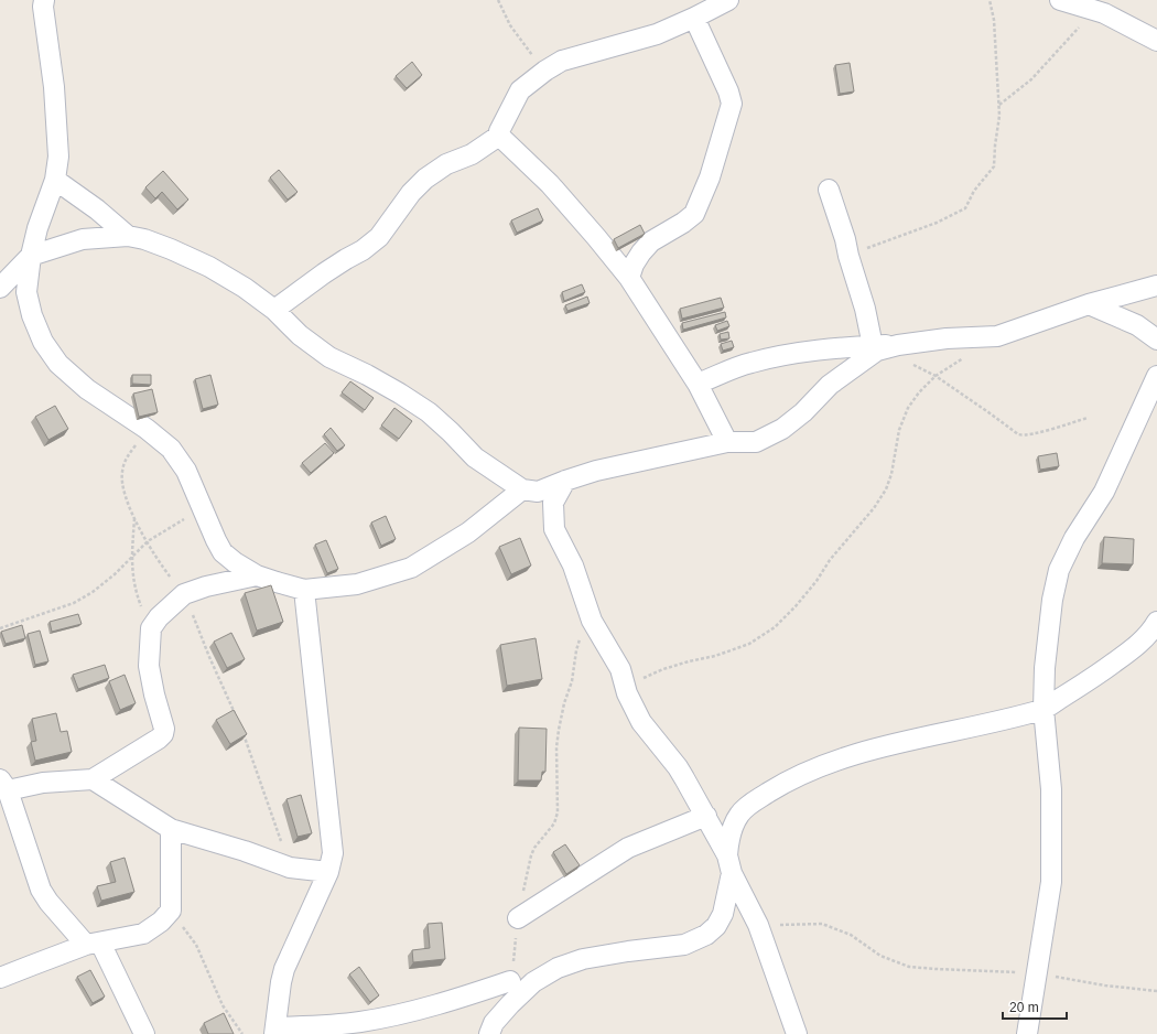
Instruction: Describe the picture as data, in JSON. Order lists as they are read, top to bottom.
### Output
{
  "scale_bar": "20 m"
}
